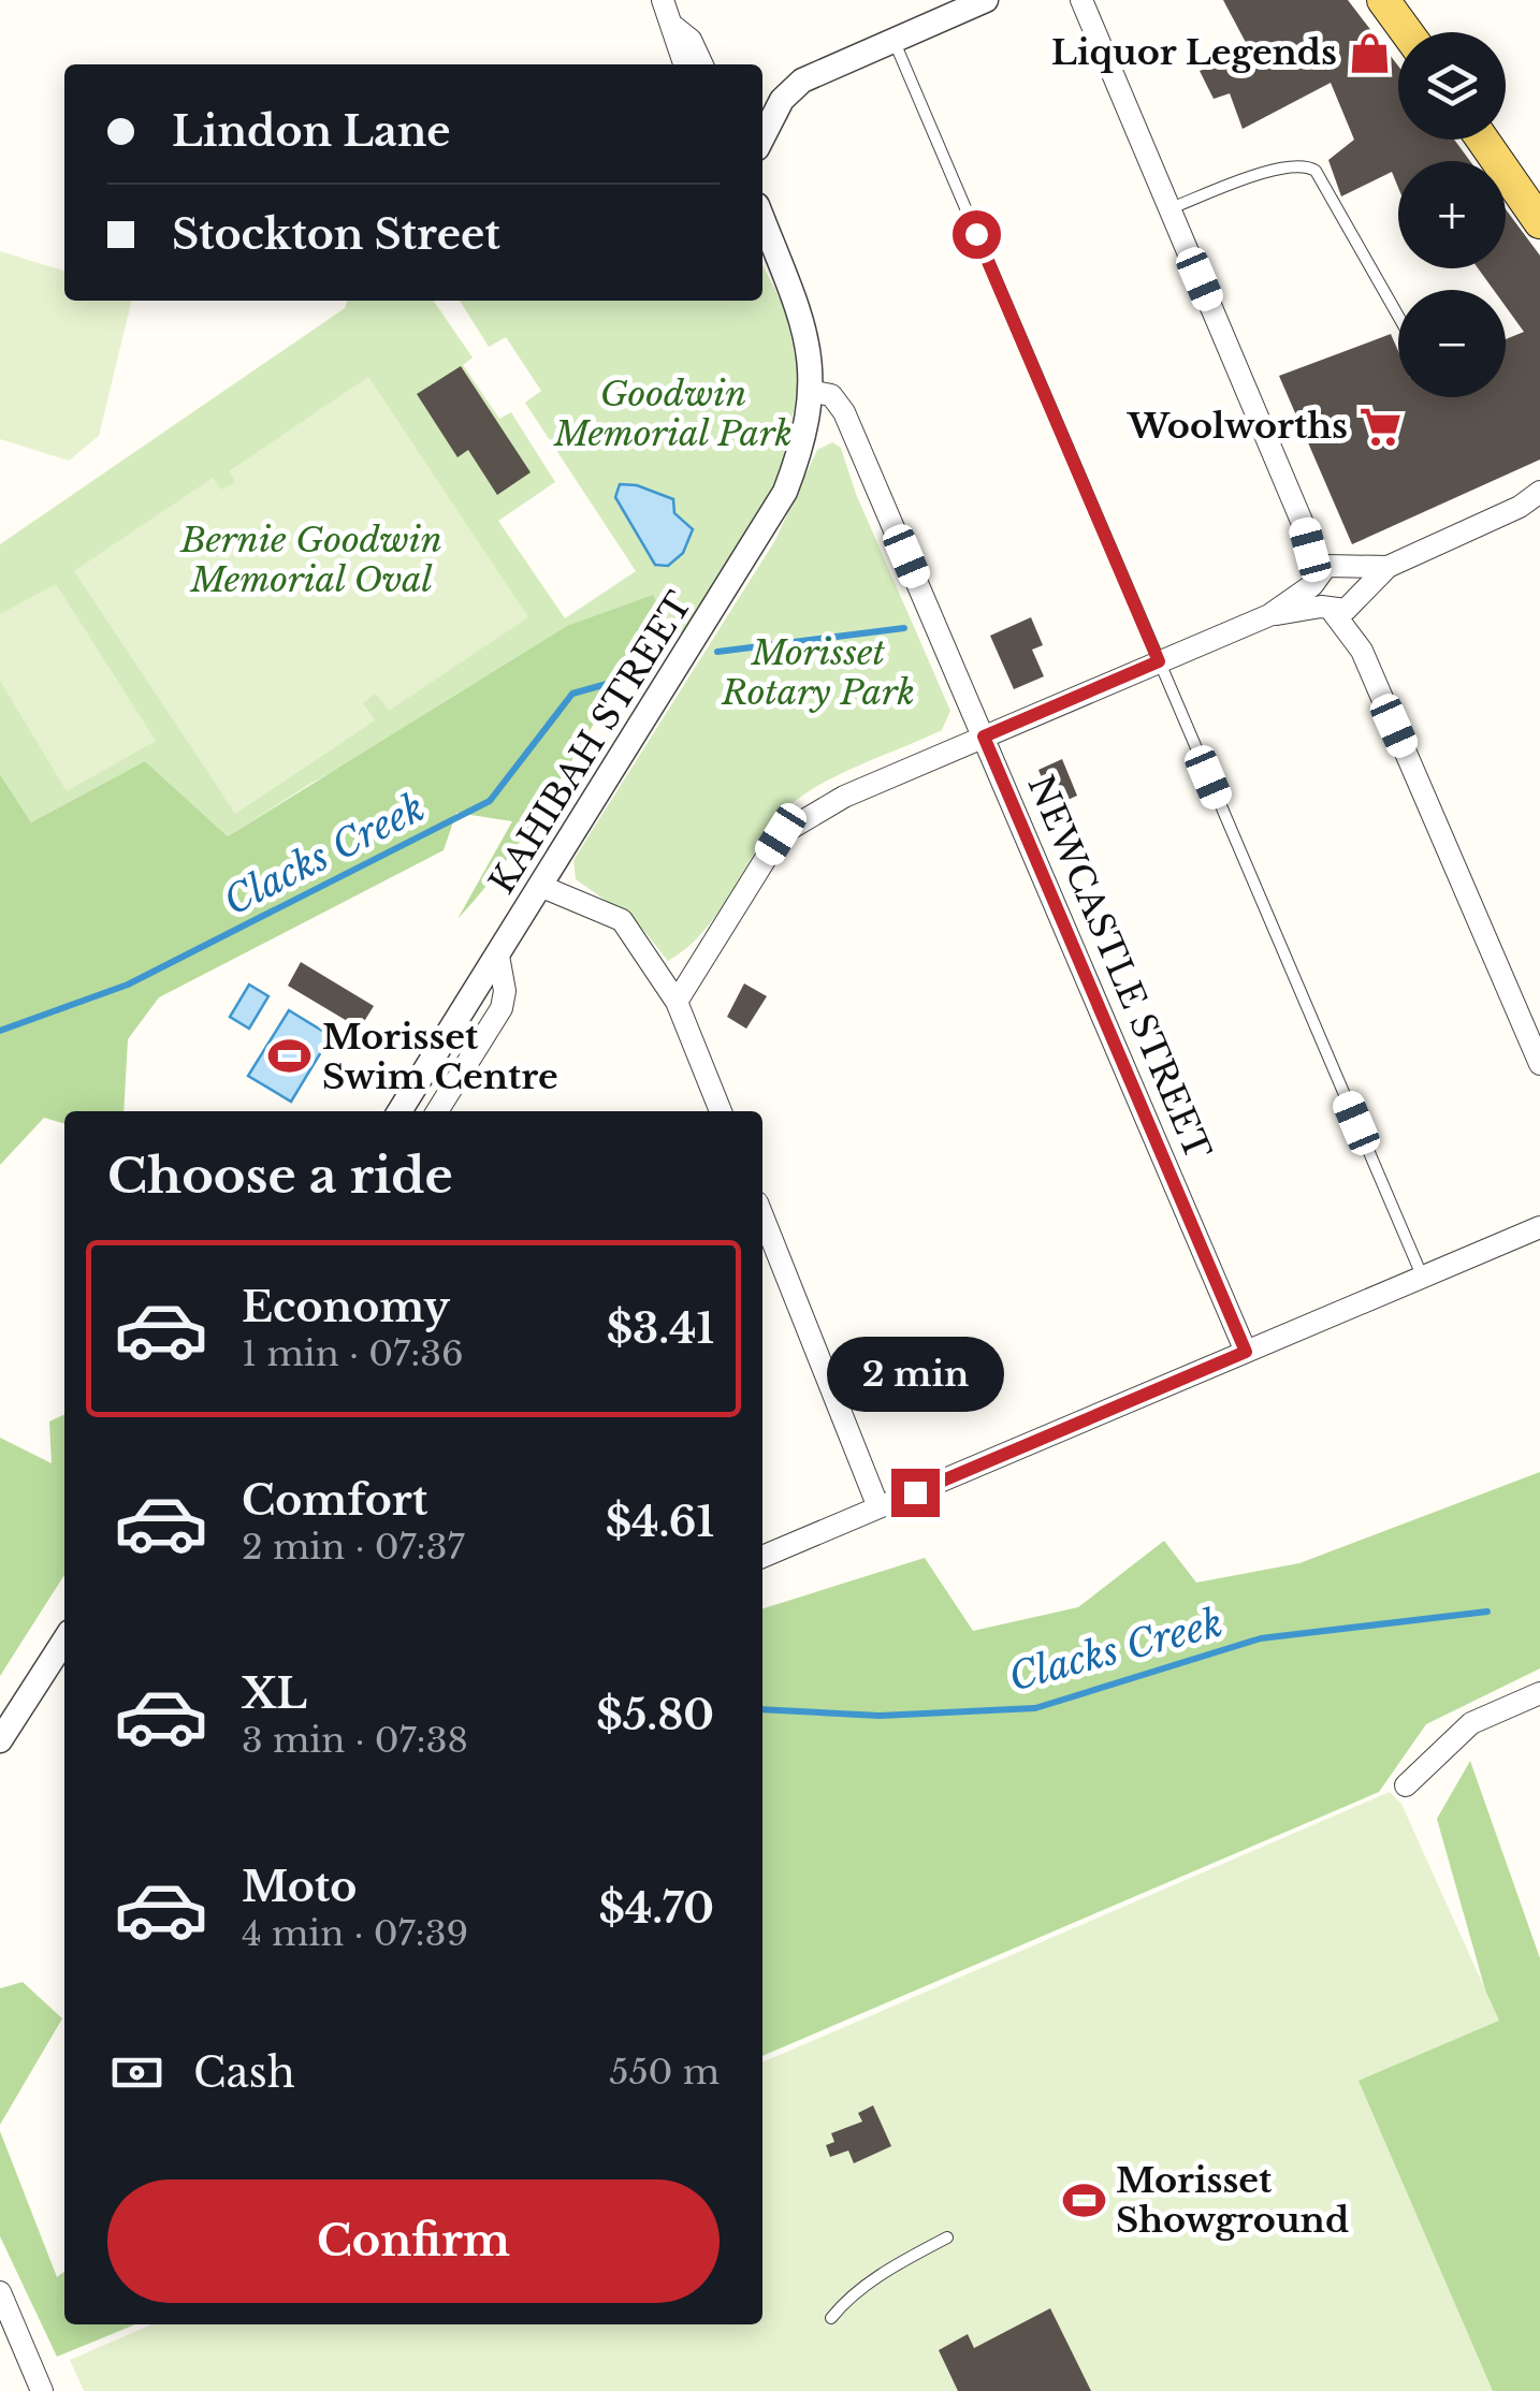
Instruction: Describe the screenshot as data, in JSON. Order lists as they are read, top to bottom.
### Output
{
  "streets": {
    "street": ["KAHIBAH STREET", "NEWCASTLE STREET"]
  },
  "crossings": [
    ["KAHIBAH STREET", "NEWCASTLE STREET"]
  ],
  "water": ["Clacks Creek"],
  "parks": ["Goodwin Memorial Park", "Bernie Goodwin Memorial Oval", "Morisset Rotary Park"],
  "places": {
    "shop": ["Liquor Legends"],
    "supermarket": ["Woolworths"],
    "sports": ["Morisset Swim Centre", "Morisset Showground"]
  },
  "page": {
    "map_buttons": ["+", "−"],
    "banner": ["Lindon Lane", "Stockton Street"],
    "heading": "Choose a ride",
    "list": [
      {
        "name": "Economy",
        "note": "1 min · 07:36",
        "value": "$3.41"
      },
      {
        "name": "Comfort",
        "note": "2 min · 07:37",
        "value": "$4.61"
      },
      {
        "name": "XL",
        "note": "3 min · 07:38",
        "value": "$5.80"
      },
      {
        "name": "Moto",
        "note": "4 min · 07:39",
        "value": "$4.70"
      }
    ],
    "bubble": "2 min",
    "pay": ["Cash", "550 m"],
    "buttons": "Confirm"
  }
}
